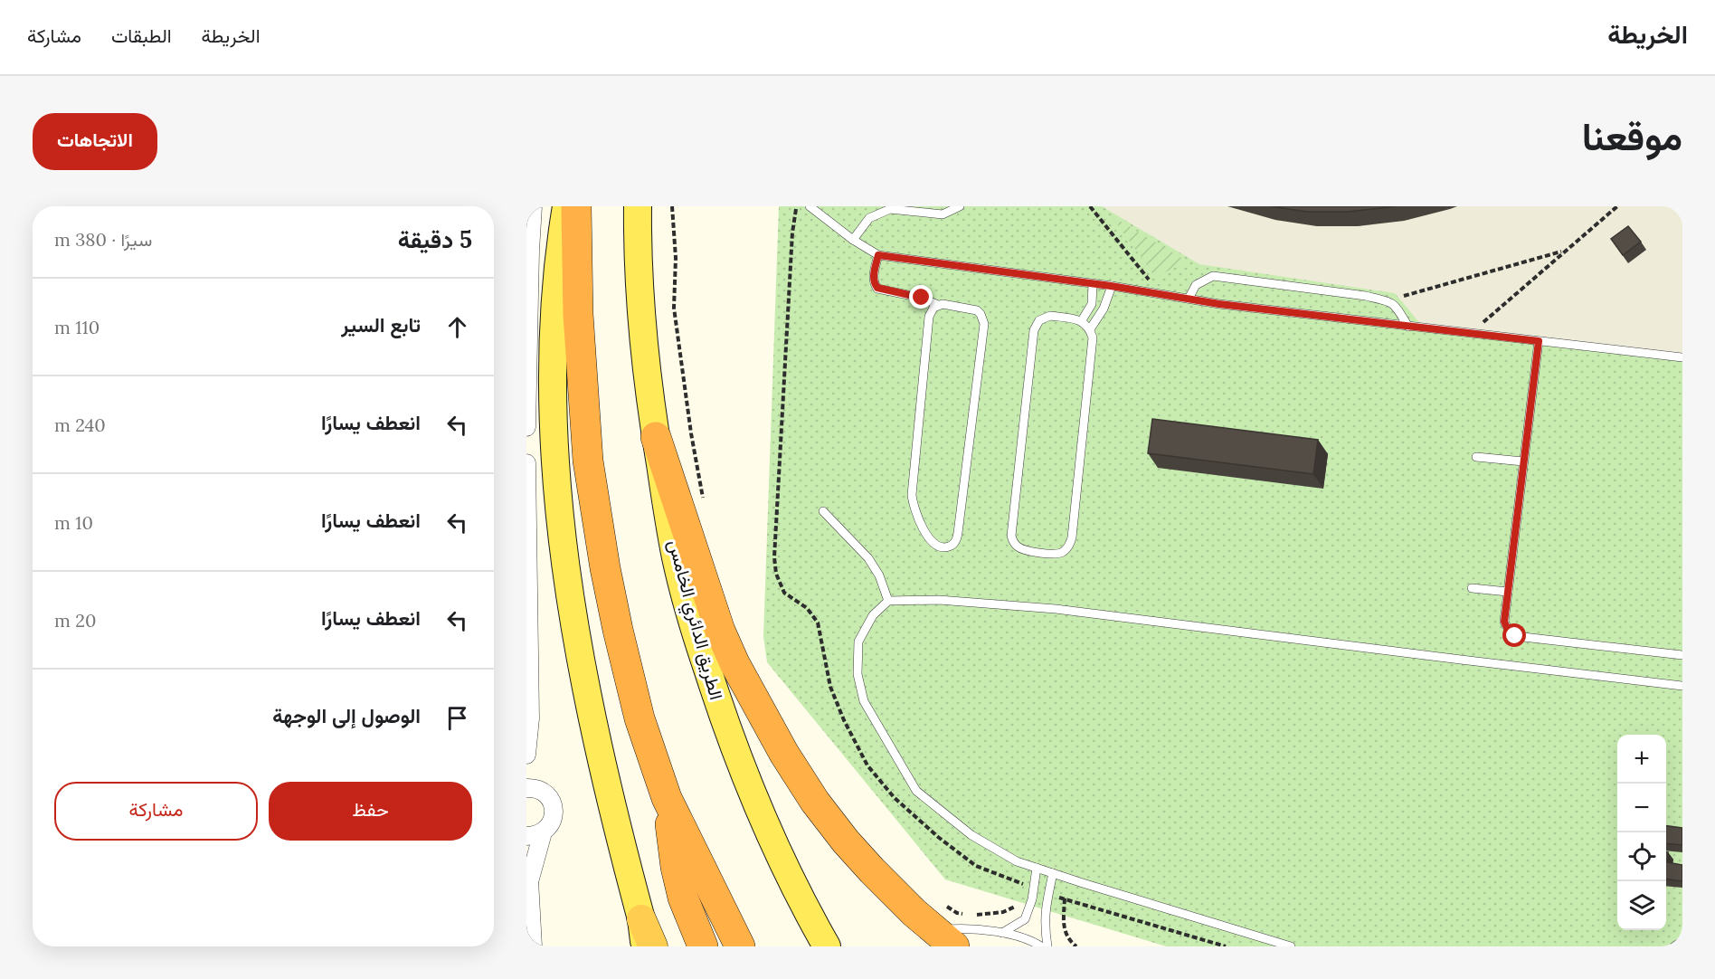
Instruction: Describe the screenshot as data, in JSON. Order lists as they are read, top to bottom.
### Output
{
  "streets": {
    "main road": ["الطريق الدائري الخامس"]
  },
  "page": {
    "header": "الخريطة",
    "nav": ["الخريطة", "الطبقات", "مشاركة"],
    "title": "موقعنا",
    "buttons": [
      "الاتجاهات",
      ["حفظ", "مشاركة"]
    ],
    "heading": ["5 دقيقة", "سيرًا · 380 m"],
    "list": [
      ["تابع السير", "110 m"],
      ["انعطف يسارًا", "240 m"],
      ["انعطف يسارًا", "10 m"],
      ["انعطف يسارًا", "20 m"],
      "الوصول إلى الوجهة"
    ],
    "map_buttons": ["+", "−"]
  }
}
